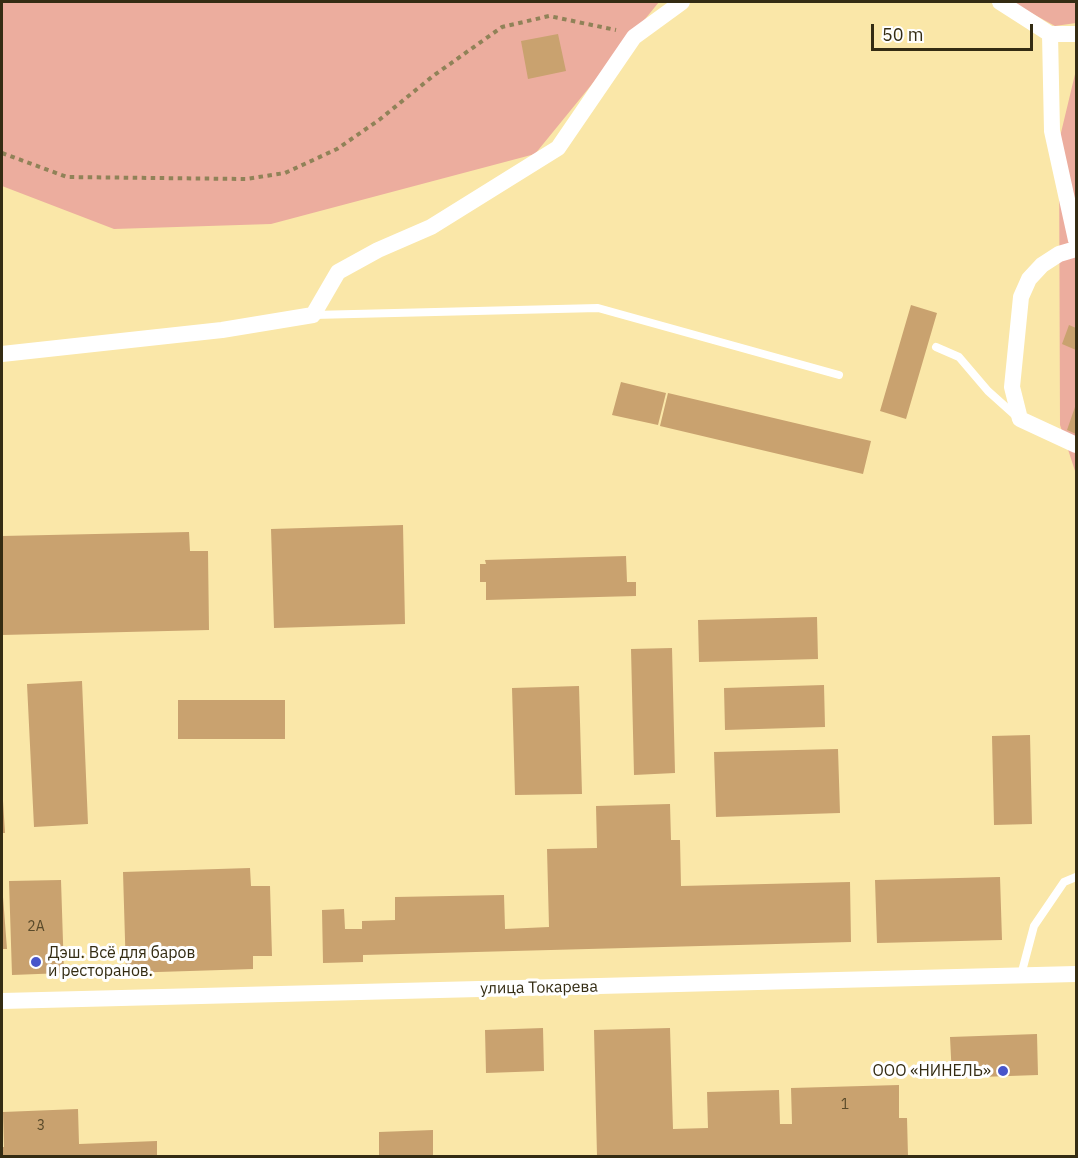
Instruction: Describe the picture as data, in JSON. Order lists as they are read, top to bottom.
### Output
{
  "streets": {
    "street": ["улица Токарева"]
  },
  "places": ["Дэш. Всё для баров и ресторанов.", "ООО «НИНЕЛЬ»"],
  "house_numbers": ["2А", "1", "3"],
  "scale_bar": "50 m"
}
